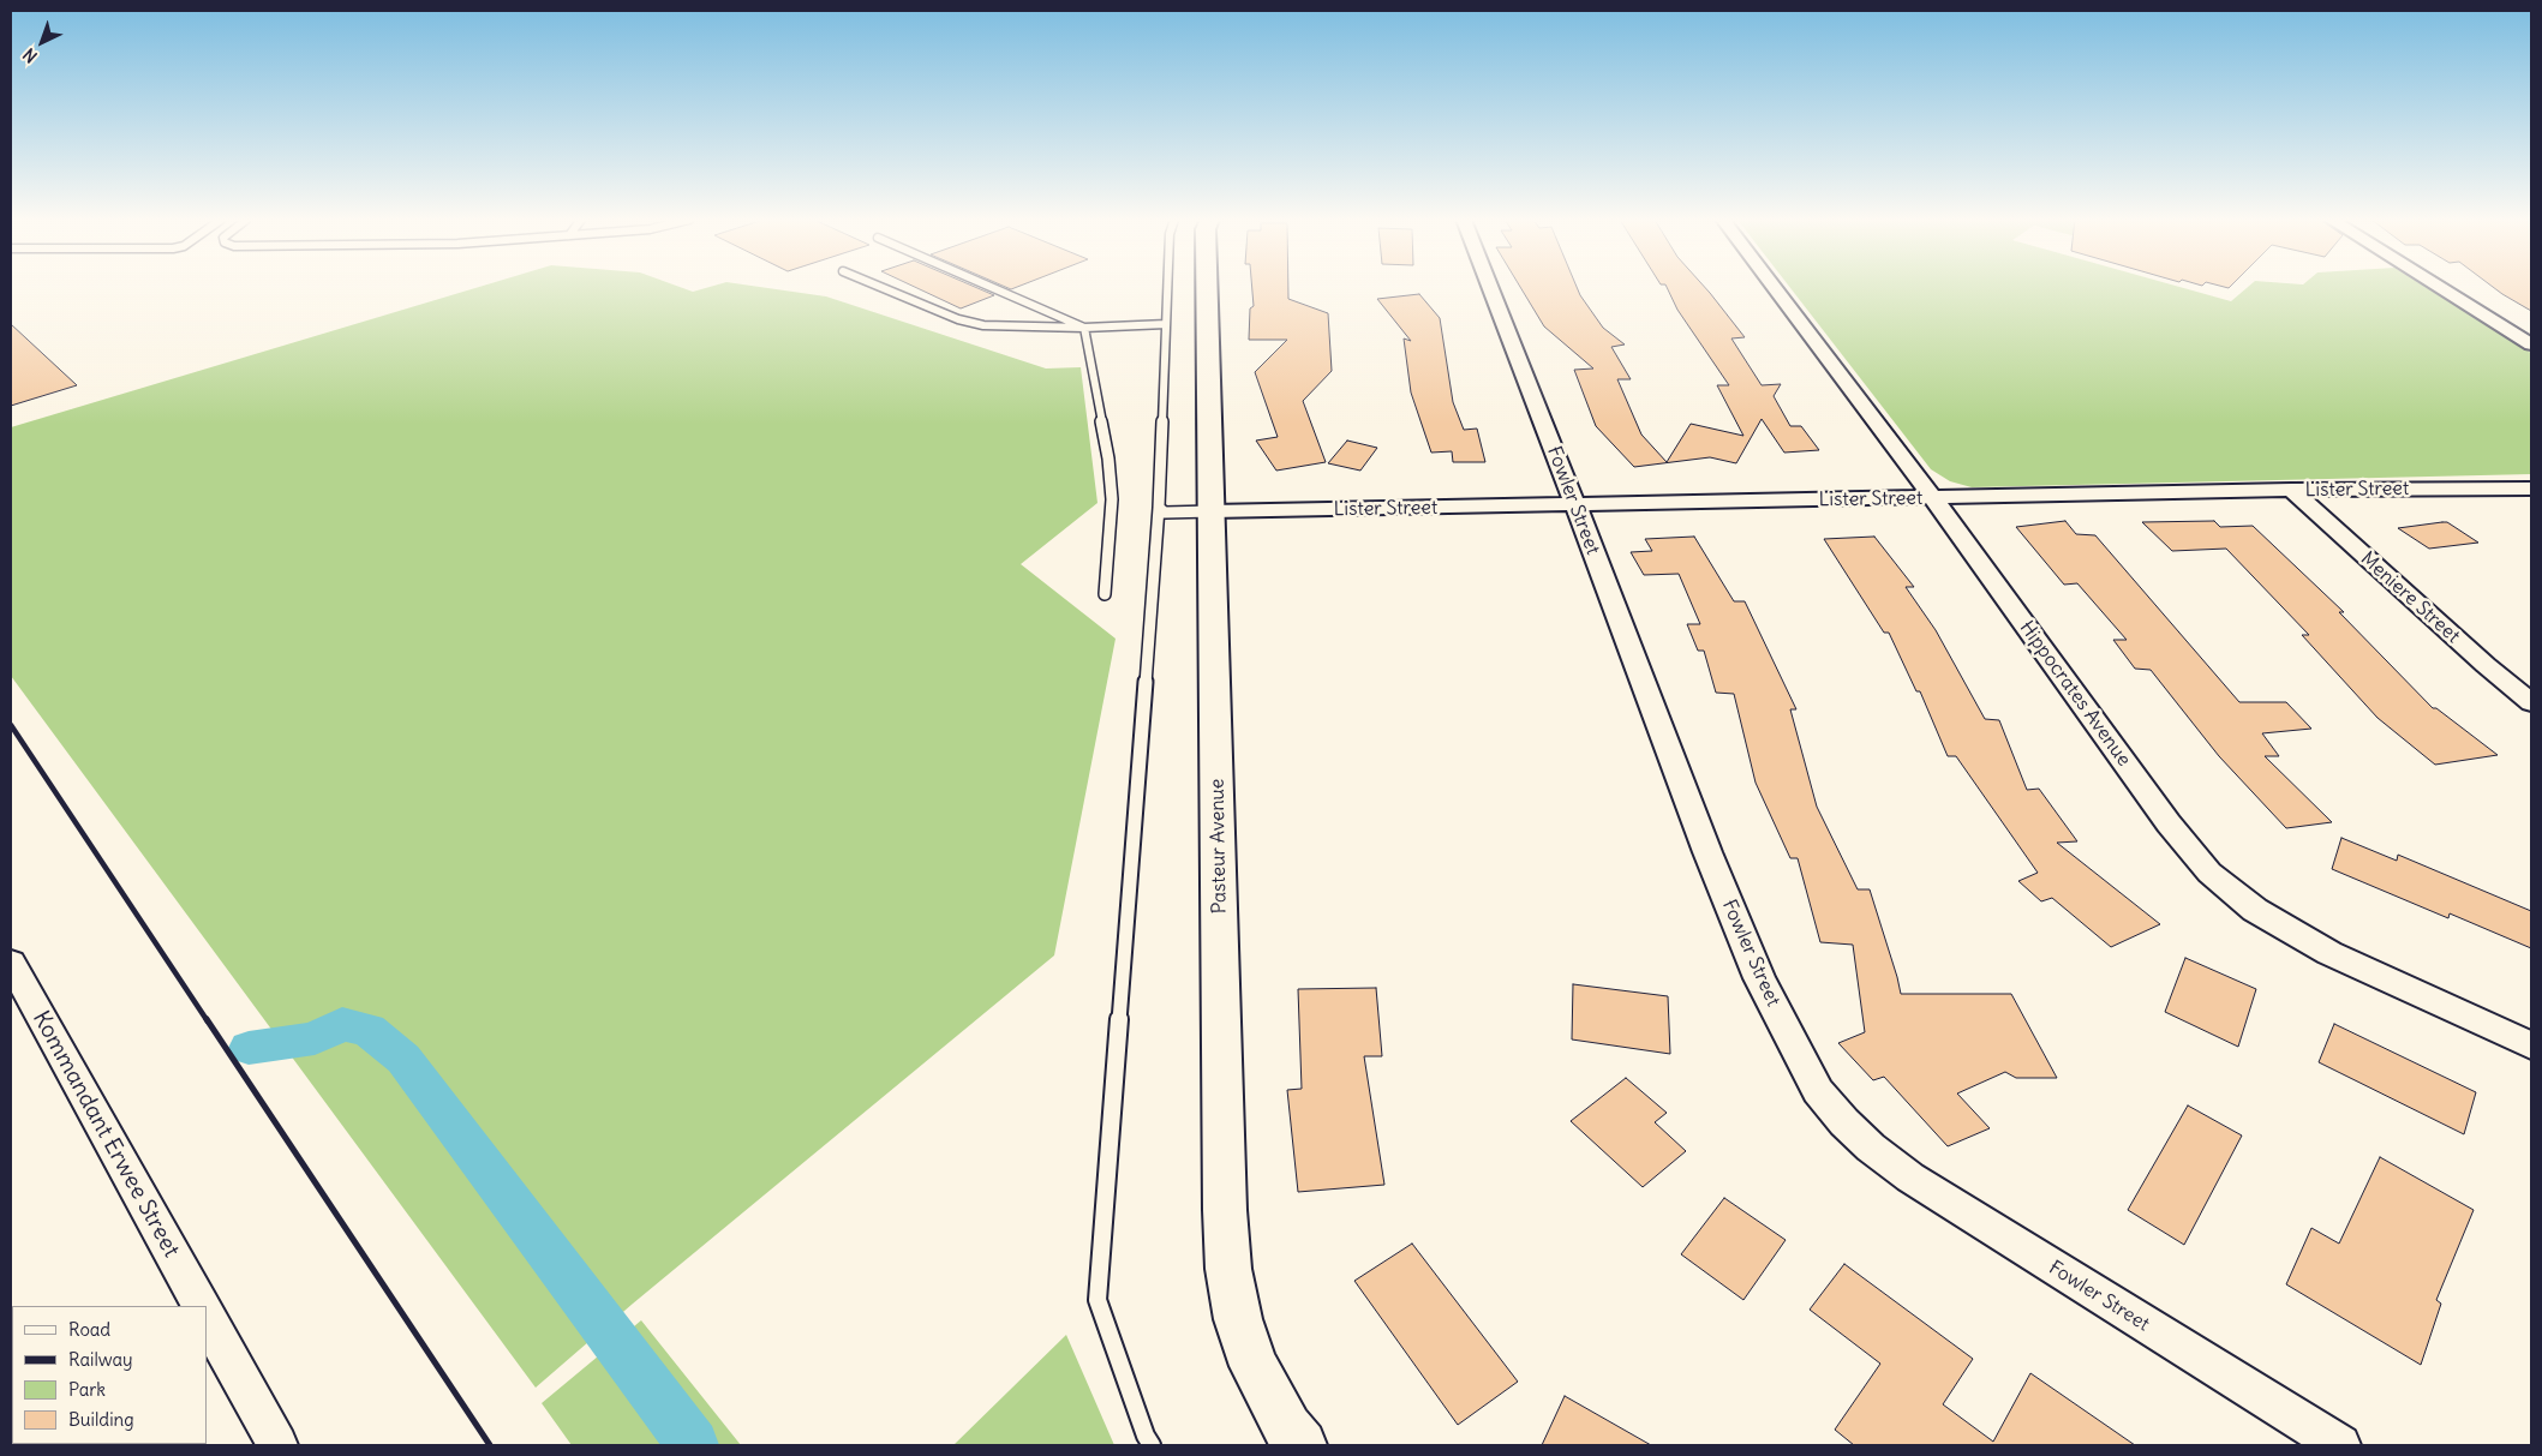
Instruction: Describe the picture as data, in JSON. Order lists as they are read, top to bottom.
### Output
{
  "streets": {
    "street": [
      "Lister Street",
      "Fowler Street",
      "Meniere Street",
      "Hippocrates Avenue",
      "Pasteur Avenue",
      "Kommandant Erwee Street"
    ]
  },
  "crossings": [
    ["Lister Street", "Fowler Street"],
    ["Lister Street", "Meniere Street"],
    ["Lister Street", "Hippocrates Avenue"],
    ["Lister Street", "Pasteur Avenue"]
  ],
  "legend": [
    "Road",
    "Railway",
    "Park",
    "Building"
  ],
  "north": "bottom left"
}
